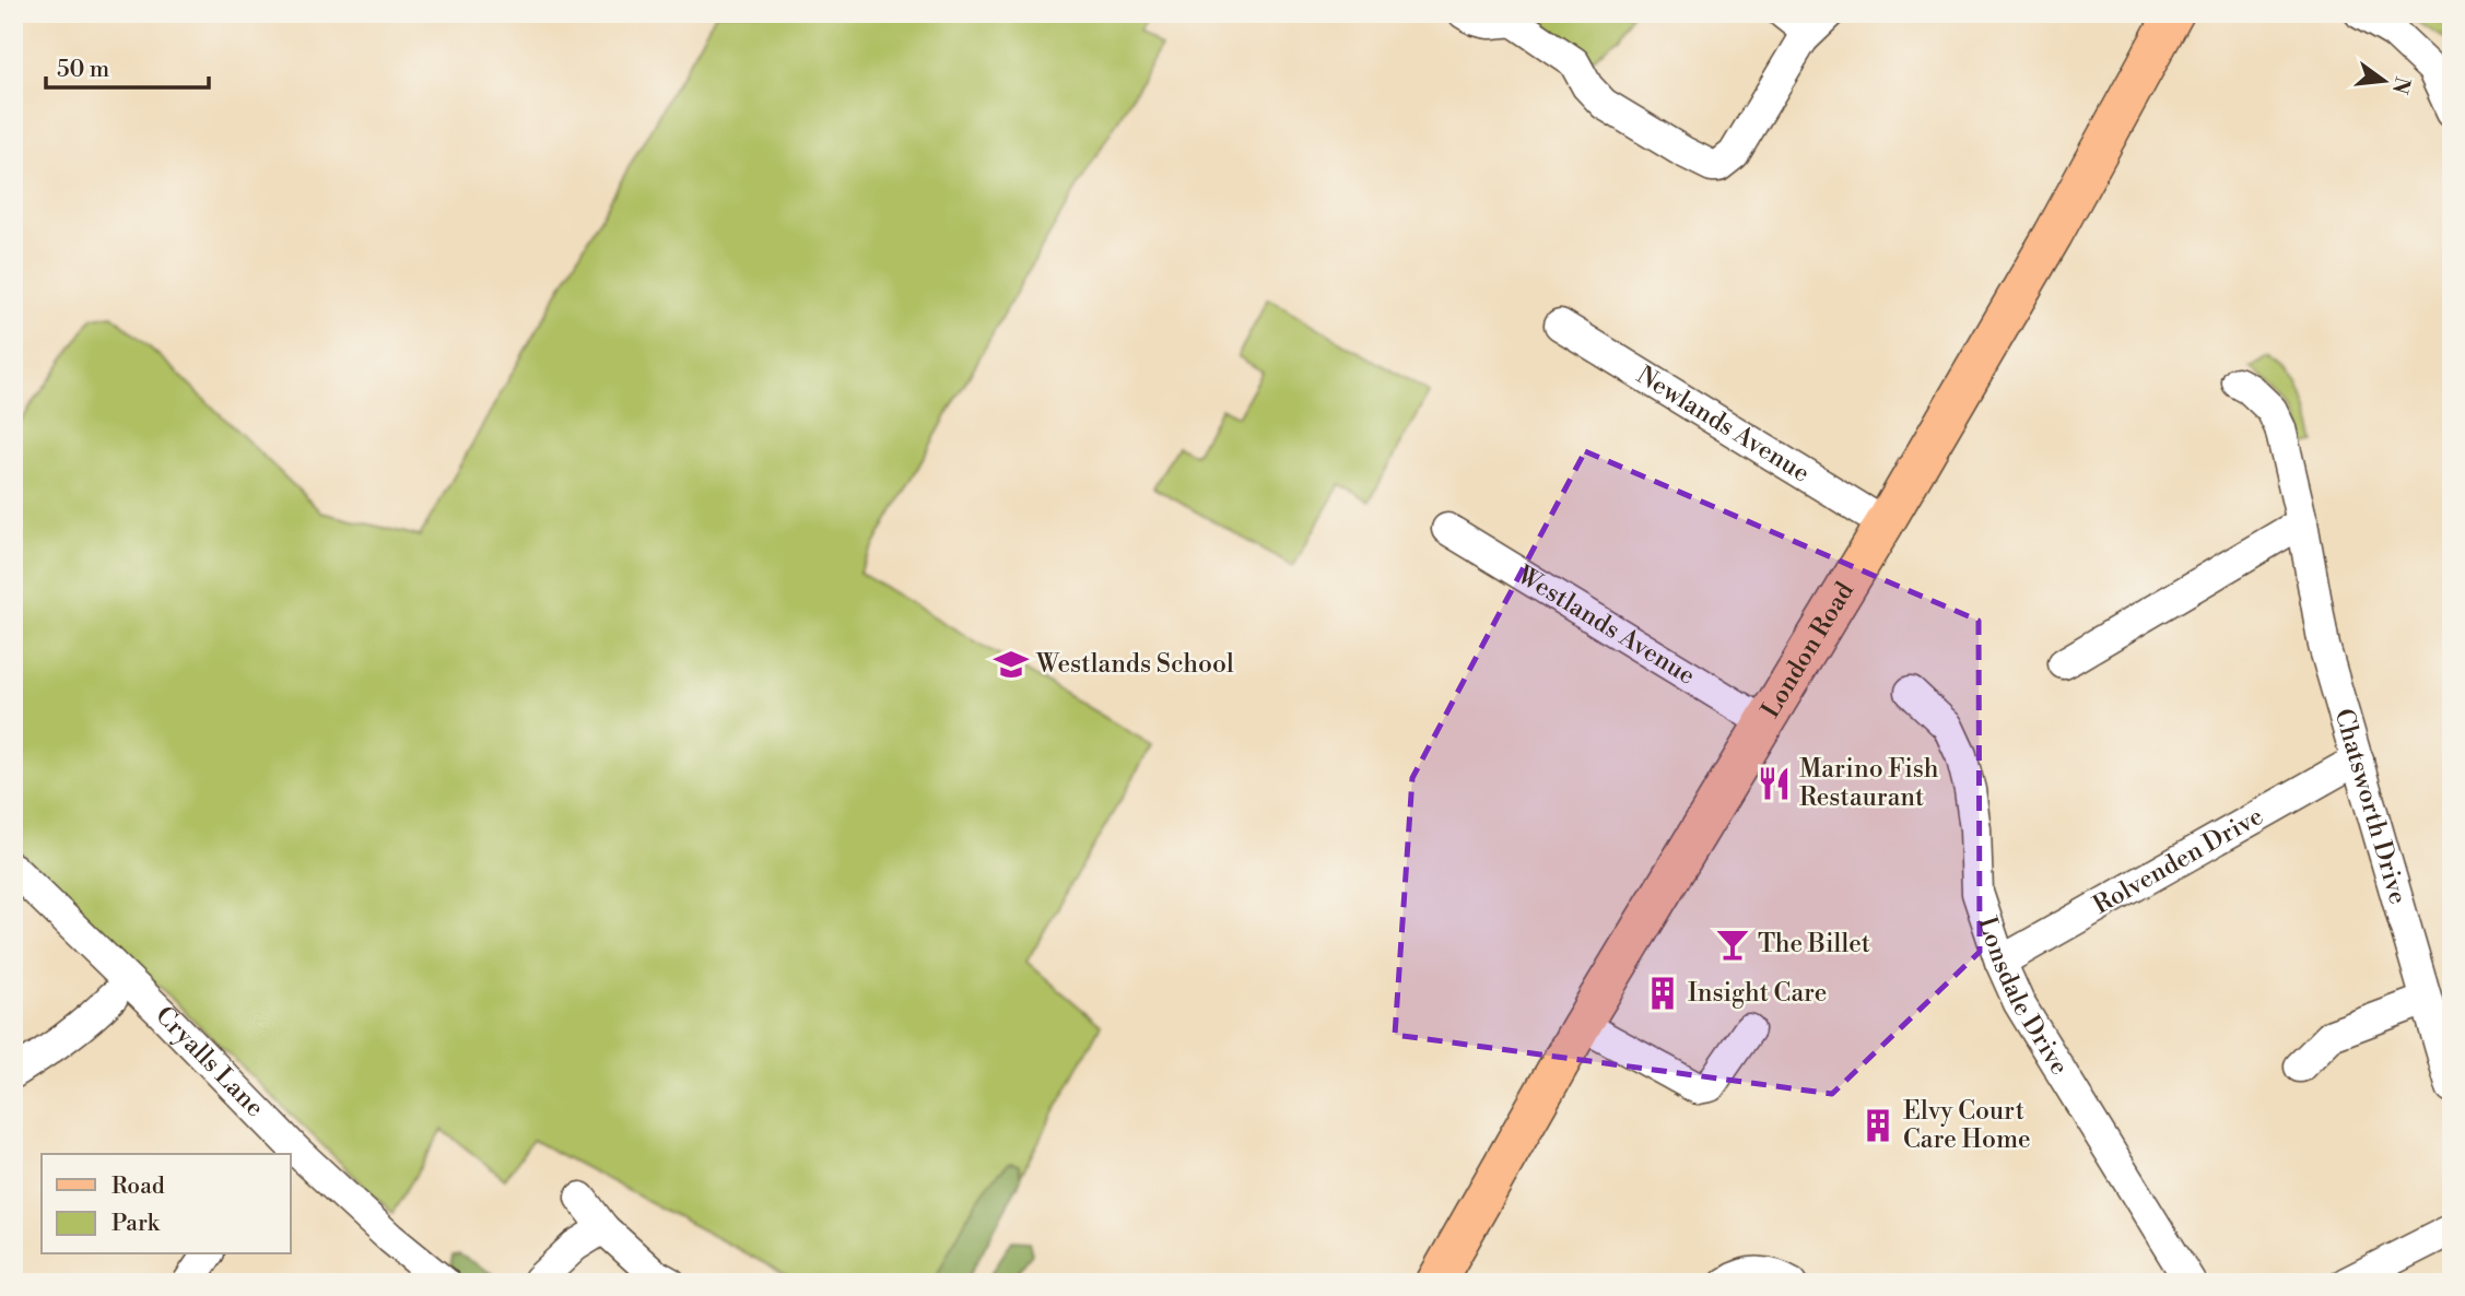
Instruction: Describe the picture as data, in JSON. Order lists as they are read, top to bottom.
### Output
{
  "streets": {
    "main road": ["London Road"],
    "street": [
      "Newlands Avenue",
      "Westlands Avenue",
      "Chatsworth Drive",
      "Rolvenden Drive",
      "Lonsdale Drive",
      "Cryalls Lane"
    ]
  },
  "crossings": [
    ["Newlands Avenue", "London Road"],
    ["Westlands Avenue", "London Road"],
    ["Chatsworth Drive", "Rolvenden Drive"],
    ["Rolvenden Drive", "Lonsdale Drive"]
  ],
  "places": {
    "school or university": ["Westlands School"],
    "restaurant": ["Marino Fish Restaurant"],
    "bar": ["The Billet"],
    "building": ["Insight Care", "Elvy Court Care Home"]
  },
  "legend": ["Road", "Park"],
  "scale_bar": "50 m",
  "north": "right"
}
